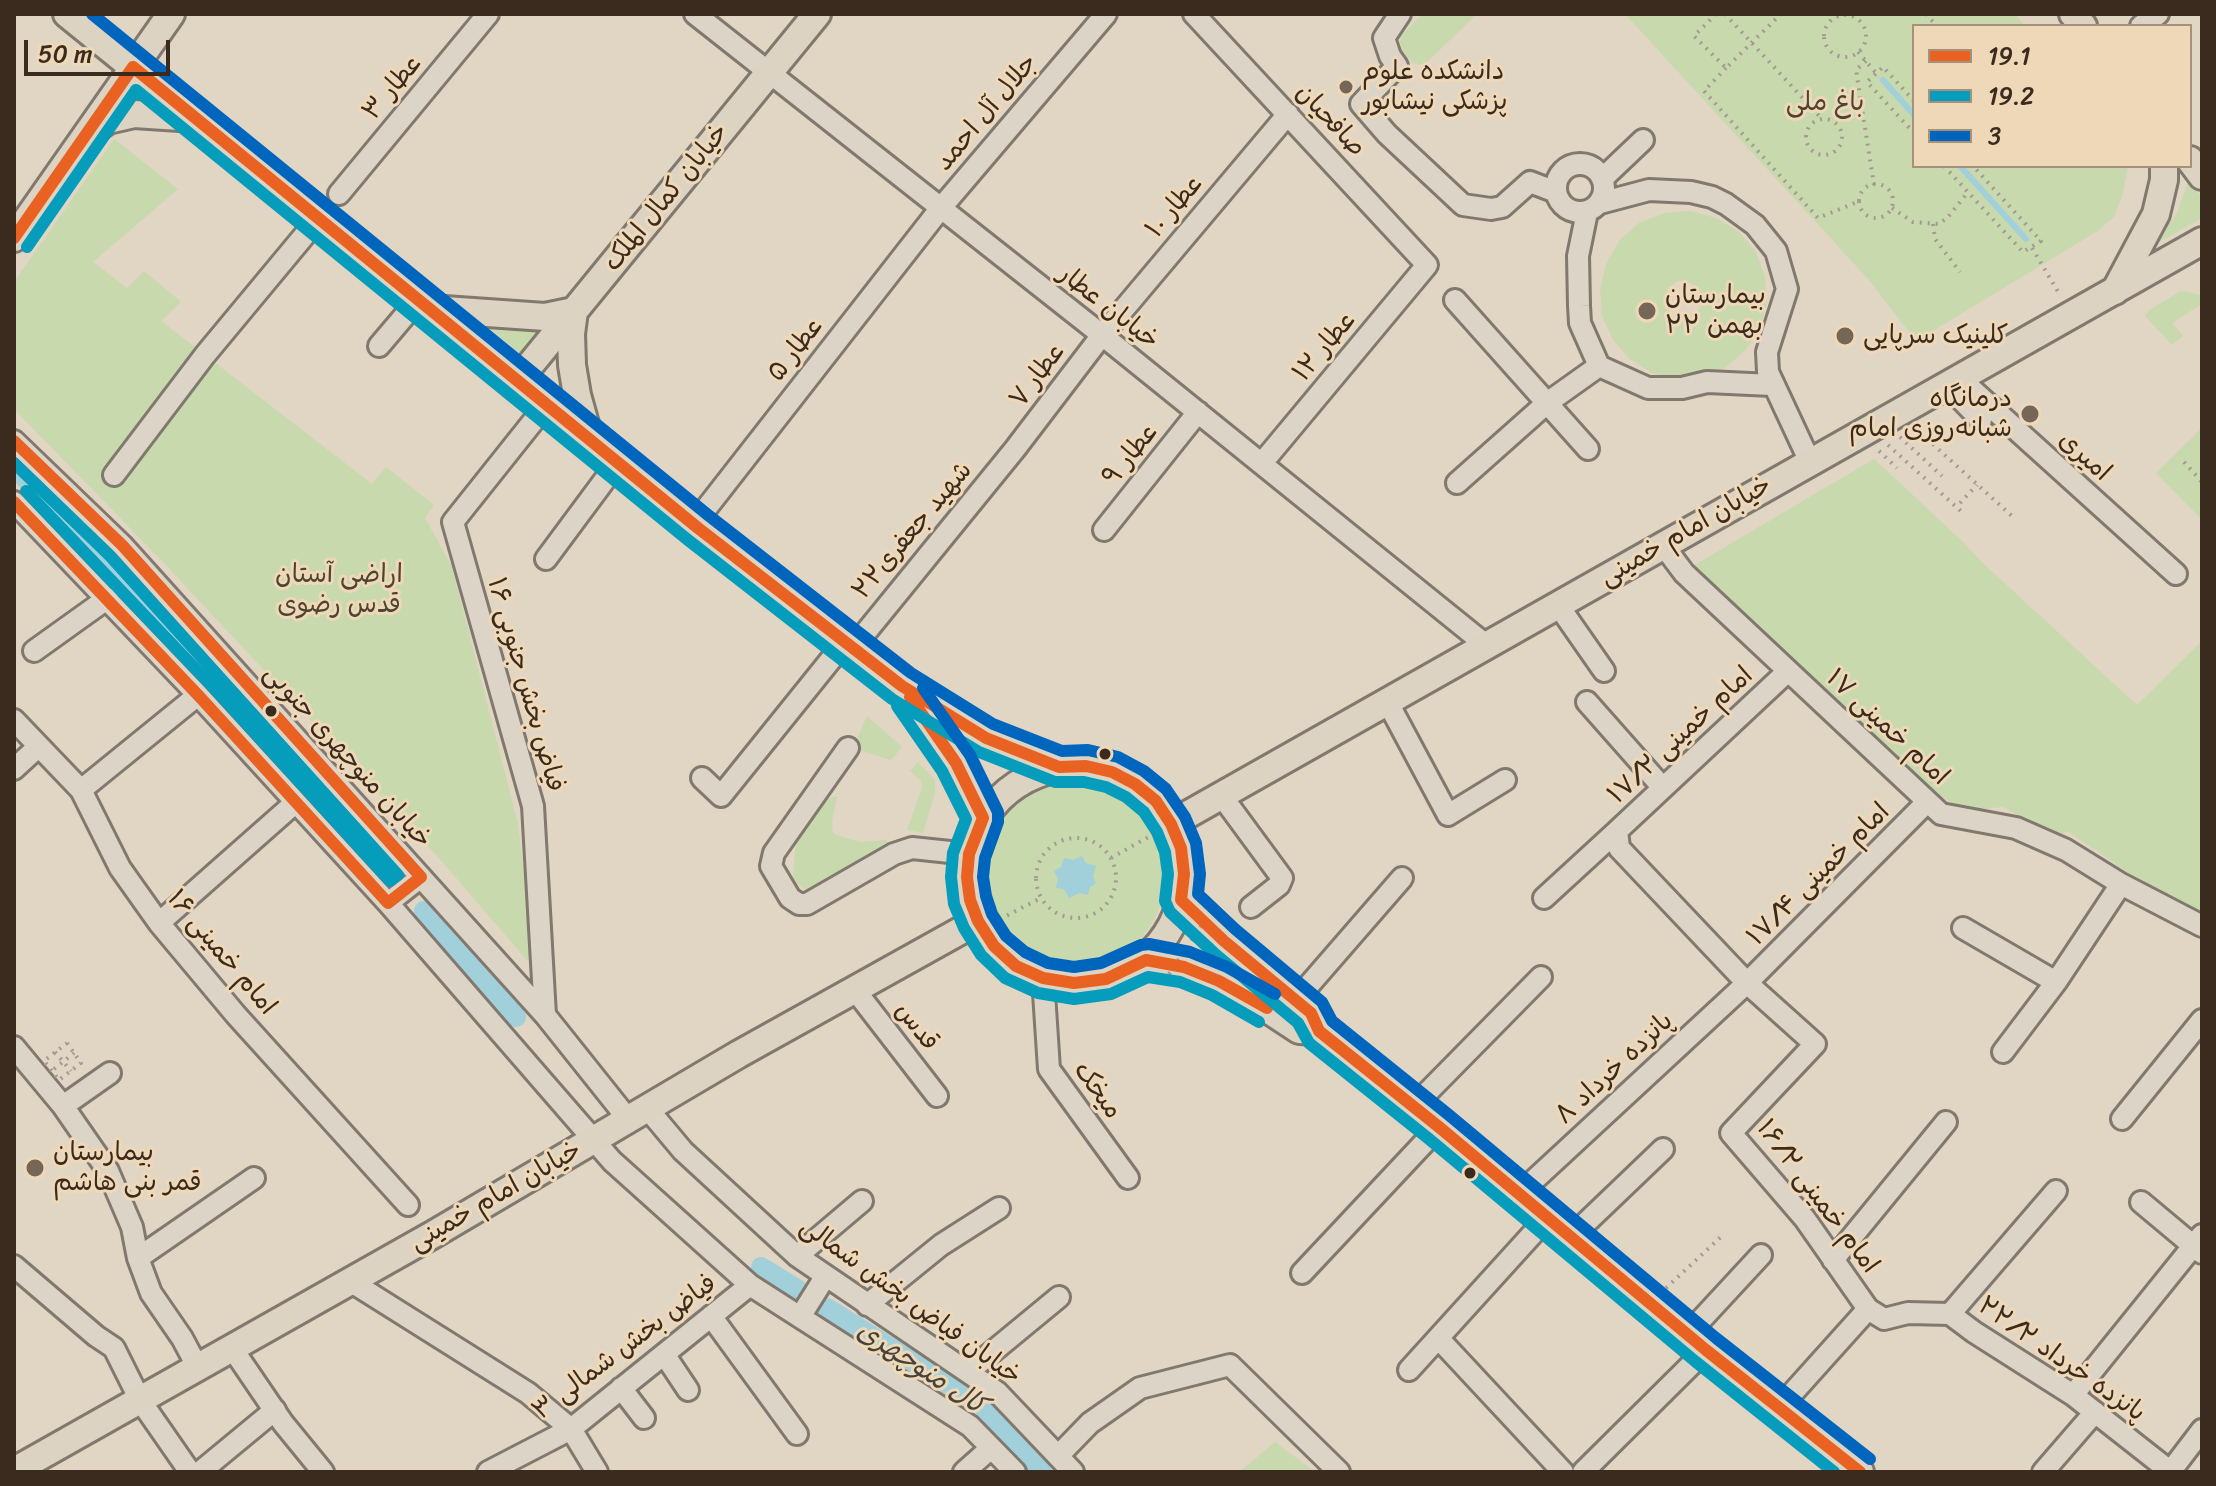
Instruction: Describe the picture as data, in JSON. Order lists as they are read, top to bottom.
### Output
{
  "streets": {
    "main road": ["خیابان کمال الملک", "خیابان امام خمینی"],
    "street": [
      "عطار ۳",
      "جلال آل احمد",
      "صافحیان",
      "عطار ۱۰",
      "خیابان عطار",
      "عطار ۱۲",
      "عطار ۵",
      "عطار ۷",
      "عطار ۹",
      "امیری",
      "شهید جعفری۲۲",
      "فیاض بخش جنوبی ۱۶",
      "امام خمینی ۱۷",
      "امام خمینی ۱۷/۲",
      "خیابان منوچهری جنوبی",
      "امام خمینی ۱۷/۴",
      "امام خمینی ۱۶",
      "قدس",
      "پانزده خرداد ۸",
      "میخک",
      "امام خمینی ۱۶/۲",
      "خیابان فیاض بخش شمالی",
      "فیاض بخش شمالی ۳",
      "پانزده خرداد ۲۲/۲"
    ]
  },
  "crossings": [
    ["جلال آل احمد", "خیابان عطار"],
    ["جلال آل احمد", "عطار ۵"],
    ["صافحیان", "عطار ۱۰"],
    ["صافحیان", "عطار ۱۲"],
    ["خیابان کمال الملک", "خیابان عطار"],
    ["عطار ۱۰", "خیابان عطار"],
    ["عطار ۱۰", "عطار ۷"],
    ["خیابان عطار", "عطار ۱۲"],
    ["خیابان عطار", "عطار ۵"],
    ["خیابان عطار", "عطار ۷"],
    ["خیابان عطار", "عطار ۹"],
    ["خیابان عطار", "خیابان امام خمینی"],
    ["عطار ۷", "شهید جعفری۲۲"],
    ["امیری", "خیابان امام خمینی"],
    ["خیابان امام خمینی", "امام خمینی ۱۷"],
    ["خیابان امام خمینی", "خیابان منوچهری جنوبی"],
    ["خیابان امام خمینی", "قدس"],
    ["خیابان امام خمینی", "خیابان فیاض بخش شمالی"],
    ["فیاض بخش جنوبی ۱۶", "خیابان منوچهری جنوبی"],
    ["امام خمینی ۱۷", "امام خمینی ۱۷/۲"],
    ["امام خمینی ۱۷", "امام خمینی ۱۷/۴"],
    ["امام خمینی ۱۷/۲", "امام خمینی ۱۷/۴"],
    ["امام خمینی ۱۷/۲", "پانزده خرداد ۸"],
    ["امام خمینی ۱۷/۲", "امام خمینی ۱۶/۲"],
    ["خیابان منوچهری جنوبی", "خیابان فیاض بخش شمالی"],
    ["امام خمینی ۱۷/۴", "پانزده خرداد ۸"],
    ["امام خمینی ۱۷/۴", "امام خمینی ۱۶/۲"],
    ["پانزده خرداد ۸", "امام خمینی ۱۶/۲"],
    ["امام خمینی ۱۶/۲", "پانزده خرداد ۲۲/۲"]
  ],
  "water": ["کال منوچهری"],
  "parks": ["باغ ملی", "اراضی آستان قدس رضوی"],
  "places": [
    "دانشکده علوم پزشکی نیشابور",
    "بیمارستان ۲۲ بهمن",
    "کلینیک سرپایی",
    "درمانگاه شبانه‌روزی امام",
    "بیمارستان قمر بنی هاشم"
  ],
  "lines": ["transit line 3", "transit line 19.1", "transit line 19.2"],
  "legend": ["19.1", "19.2", "3"],
  "scale_bar": "50 m"
}
